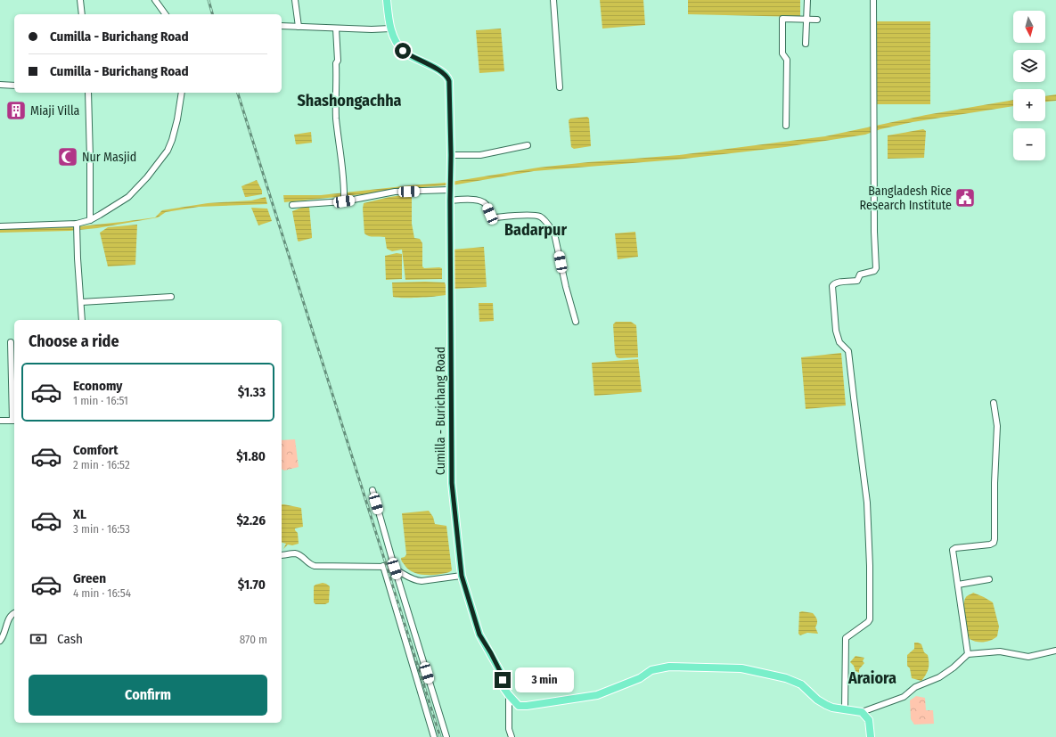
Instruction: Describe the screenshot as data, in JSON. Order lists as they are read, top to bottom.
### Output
{
  "streets": {
    "main road": ["Cumilla - Burichang Road"]
  },
  "districts": ["Shashongachha", "Badarpur", "Araiora"],
  "places": {
    "building": ["Miaji Villa"],
    "mosque": ["Nur Masjid"],
    "public building": ["Bangladesh Rice Research Institute"]
  },
  "north": "bottom",
  "page": {
    "map_buttons": ["+", "−"],
    "banner": ["Cumilla - Burichang Road", "Cumilla - Burichang Road"],
    "heading": "Choose a ride",
    "list": [
      {
        "name": "Economy",
        "note": "1 min · 16:51",
        "value": "$1.33"
      },
      {
        "name": "Comfort",
        "note": "2 min · 16:52",
        "value": "$1.80"
      },
      {
        "name": "XL",
        "note": "3 min · 16:53",
        "value": "$2.26"
      },
      {
        "name": "Green",
        "note": "4 min · 16:54",
        "value": "$1.70"
      }
    ],
    "pay": ["Cash", "870 m"],
    "bubble": "3 min",
    "buttons": "Confirm"
  }
}
